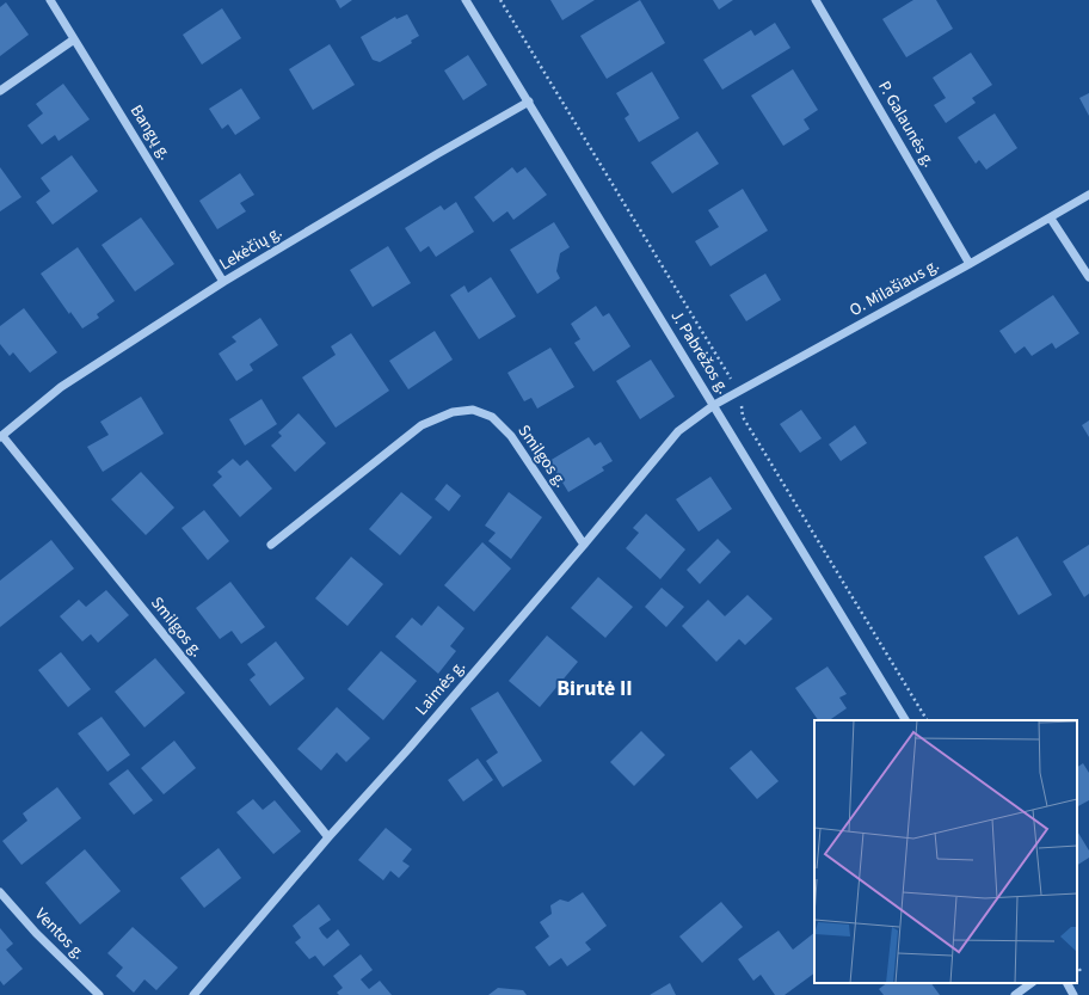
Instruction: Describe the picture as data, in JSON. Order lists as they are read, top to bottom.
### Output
{
  "streets": {
    "street": [
      "P. Galaunės g.",
      "Bangų g.",
      "Lekėčių g.",
      "O. Milašiaus g.",
      "J. Pabrėžos g.",
      "Smilgos g.",
      "Laimės g.",
      "Ventos g."
    ]
  },
  "crossings": [
    ["P. Galaunės g.", "O. Milašiaus g."],
    ["Bangų g.", "Lekėčių g."],
    ["Lekėčių g.", "J. Pabrėžos g."],
    ["Lekėčių g.", "Smilgos g."],
    ["O. Milašiaus g.", "J. Pabrėžos g."],
    ["O. Milašiaus g.", "Laimės g."],
    ["J. Pabrėžos g.", "Laimės g."],
    ["Smilgos g.", "Laimės g."]
  ],
  "districts": ["Birutė II"]
}
